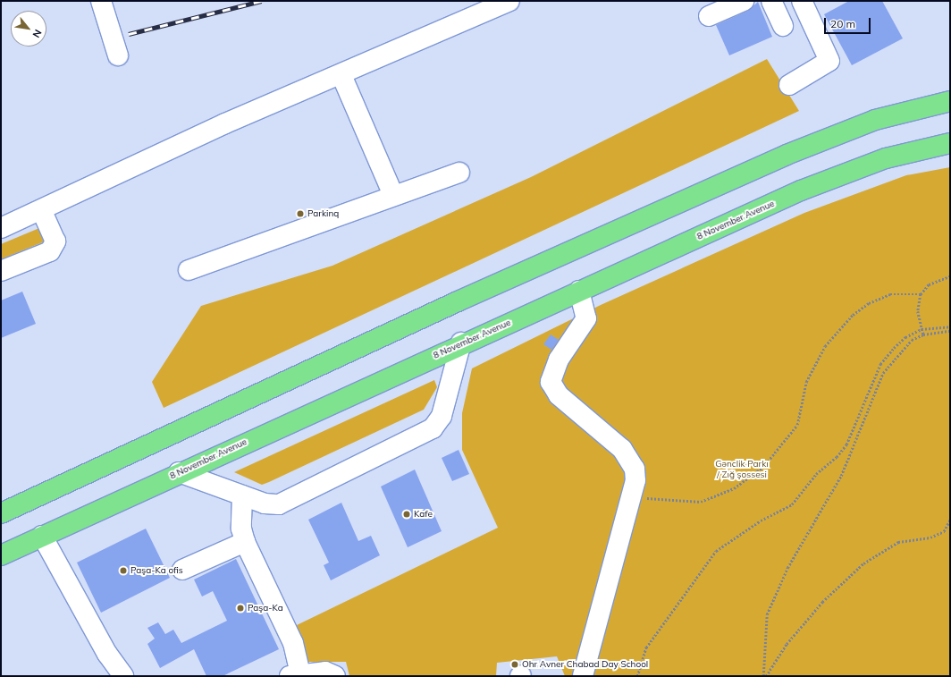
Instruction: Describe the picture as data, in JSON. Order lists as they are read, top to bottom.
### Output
{
  "streets": {
    "highway": ["8 November Avenue"]
  },
  "parks": ["Gənclik Parkı / Zığ şossesi"],
  "places": [
    "Parkinq",
    "Kafe",
    "Paşa-Ka ofis",
    "Paşa-Ka",
    "Ohr Avner Chabad Day School"
  ],
  "scale_bar": "20 m",
  "north": "bottom right"
}
